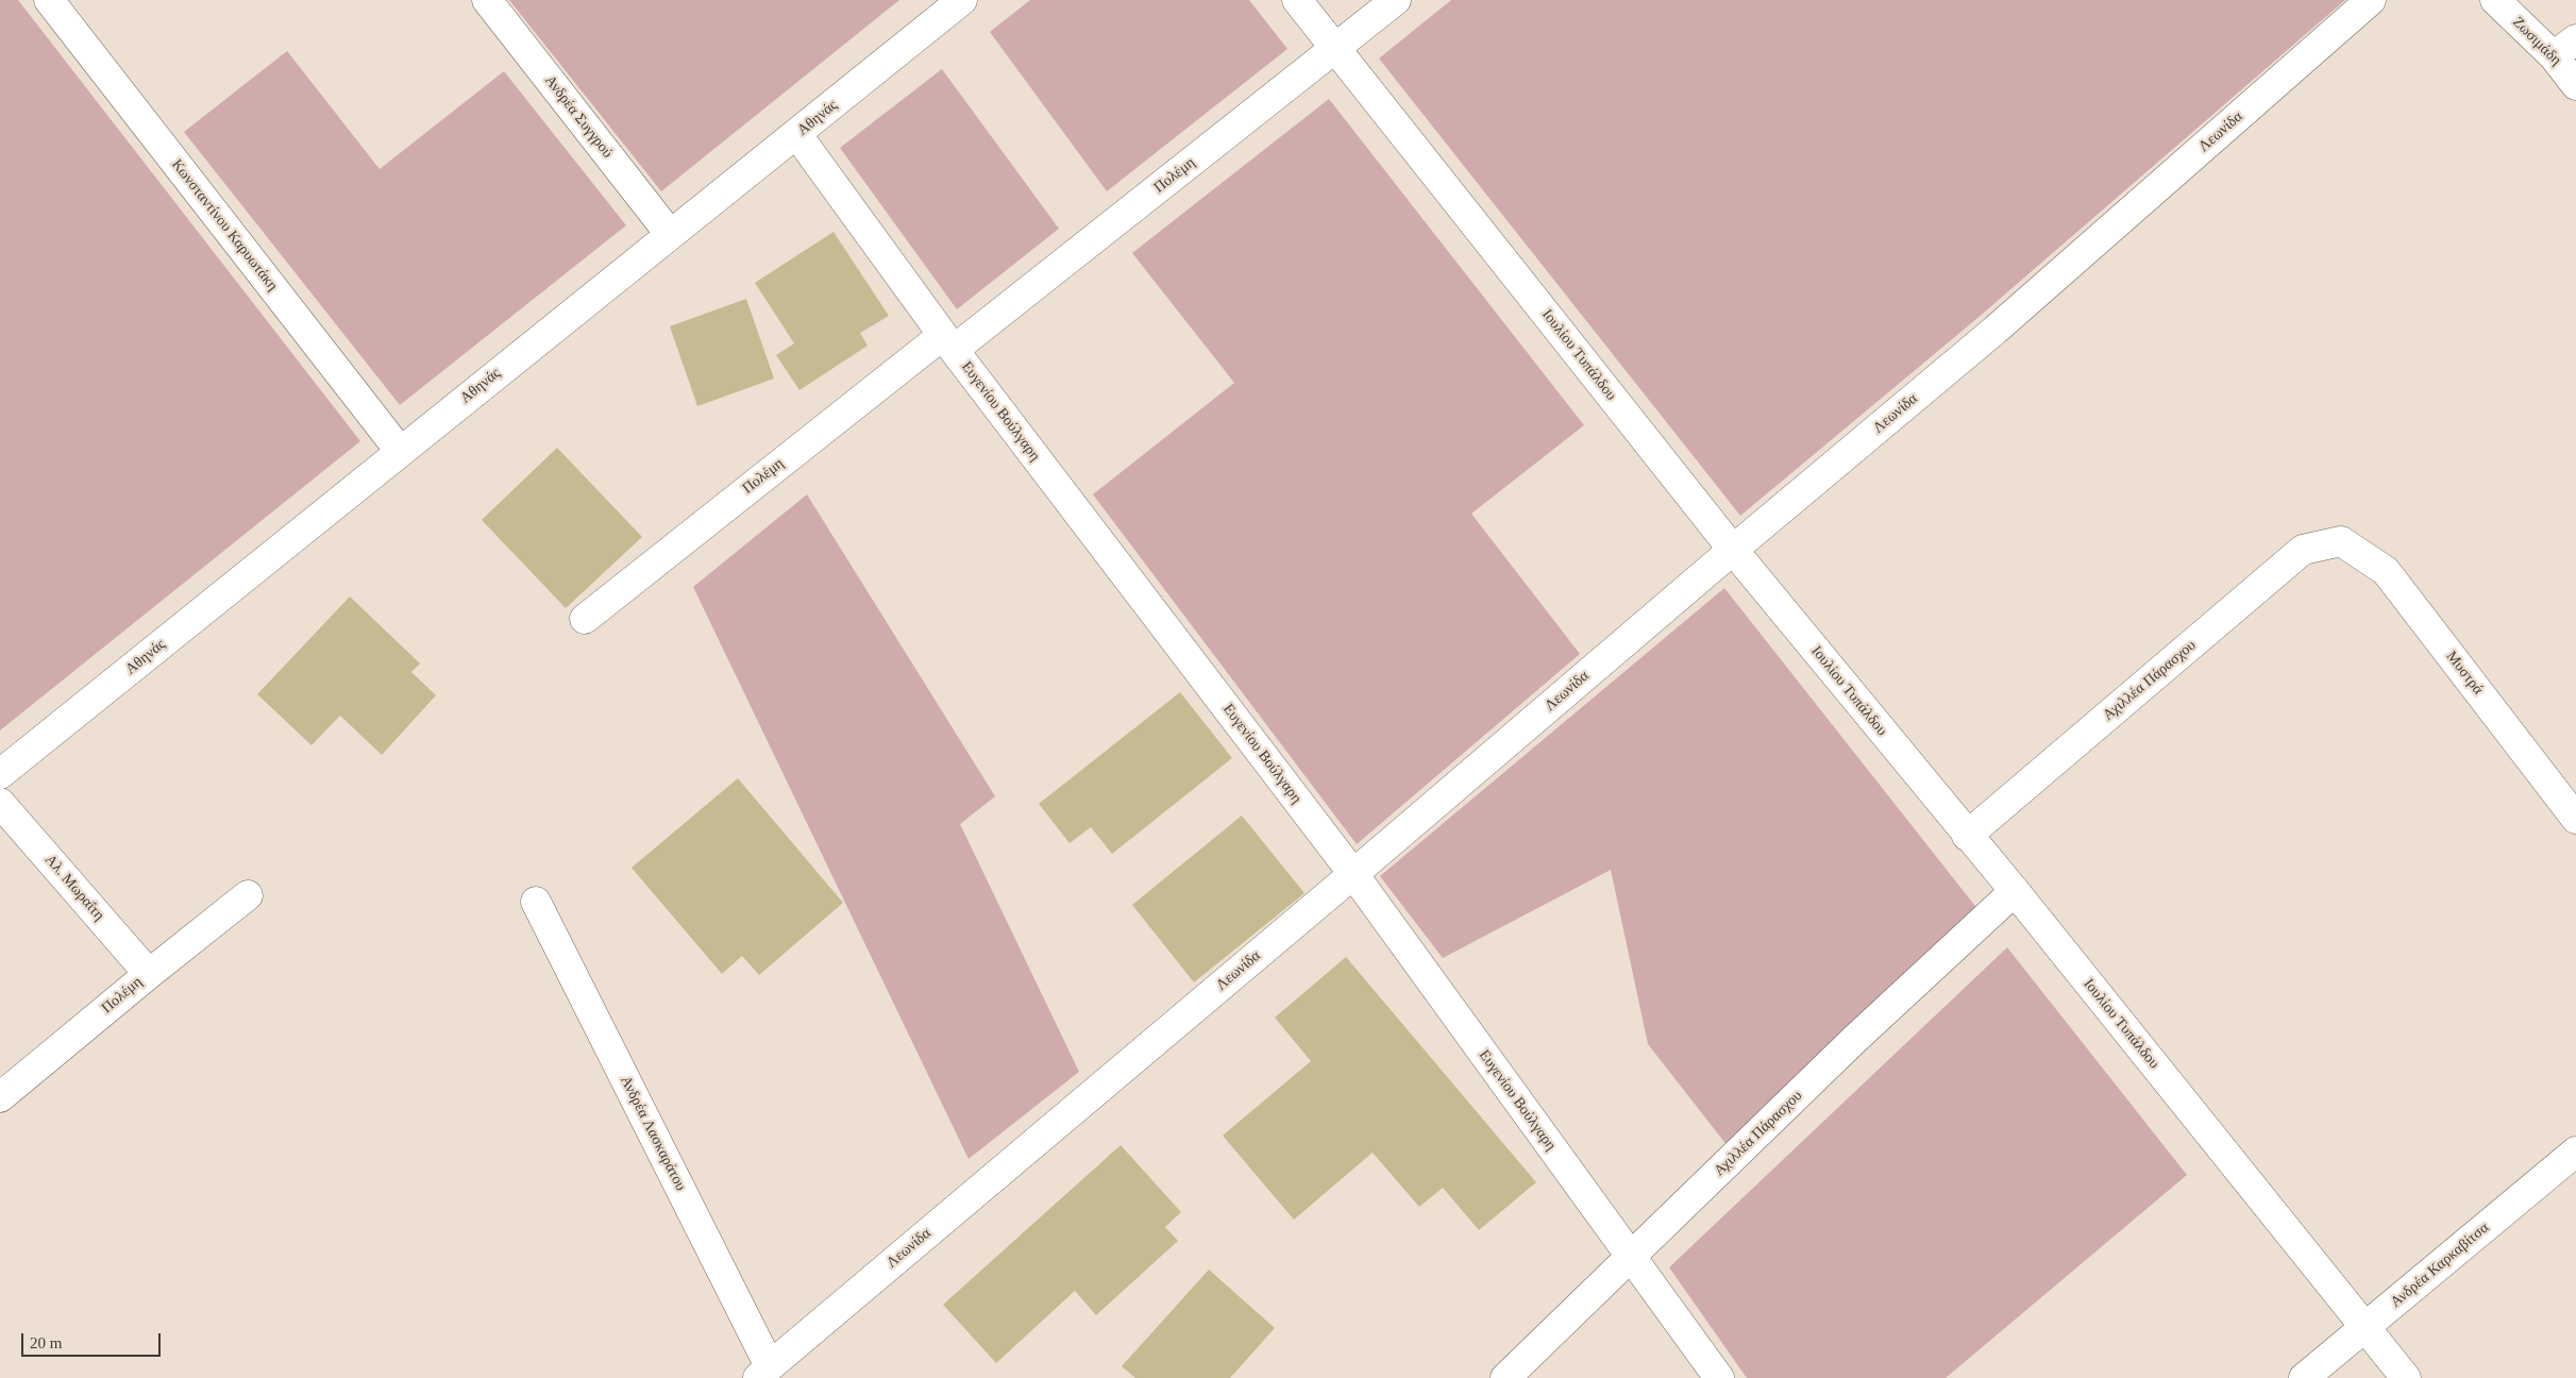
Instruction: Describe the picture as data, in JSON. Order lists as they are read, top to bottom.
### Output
{
  "streets": {
    "street": [
      "Ζωσιμάδη",
      "Ανδρέα Συγγρού",
      "Αθηνάς",
      "Λεωνίδα",
      "Πολέμη",
      "Κωνσταντίνου Καρυωτάκη",
      "Ιουλίου Τυπάλδου",
      "Ευγενίου Βούλγαρη",
      "Μυστρά",
      "Αχιλλέα Πάρασχου",
      "Αλ. Μωραΐτη",
      "Ανδρέα Λασκαράτου",
      "Ανδρέα Καρκαβίτσα"
    ]
  },
  "crossings": [
    ["Ανδρέα Συγγρού", "Αθηνάς"],
    ["Αθηνάς", "Κωνσταντίνου Καρυωτάκη"],
    ["Αθηνάς", "Ευγενίου Βούλγαρη"],
    ["Λεωνίδα", "Ιουλίου Τυπάλδου"],
    ["Λεωνίδα", "Ευγενίου Βούλγαρη"],
    ["Λεωνίδα", "Ανδρέα Λασκαράτου"],
    ["Πολέμη", "Ιουλίου Τυπάλδου"],
    ["Πολέμη", "Ευγενίου Βούλγαρη"],
    ["Πολέμη", "Αλ. Μωραΐτη"],
    ["Ιουλίου Τυπάλδου", "Αχιλλέα Πάρασχου"],
    ["Ιουλίου Τυπάλδου", "Ανδρέα Καρκαβίτσα"],
    ["Ευγενίου Βούλγαρη", "Αχιλλέα Πάρασχου"],
    ["Μυστρά", "Αχιλλέα Πάρασχου"]
  ],
  "scale_bar": "20 m"
}
